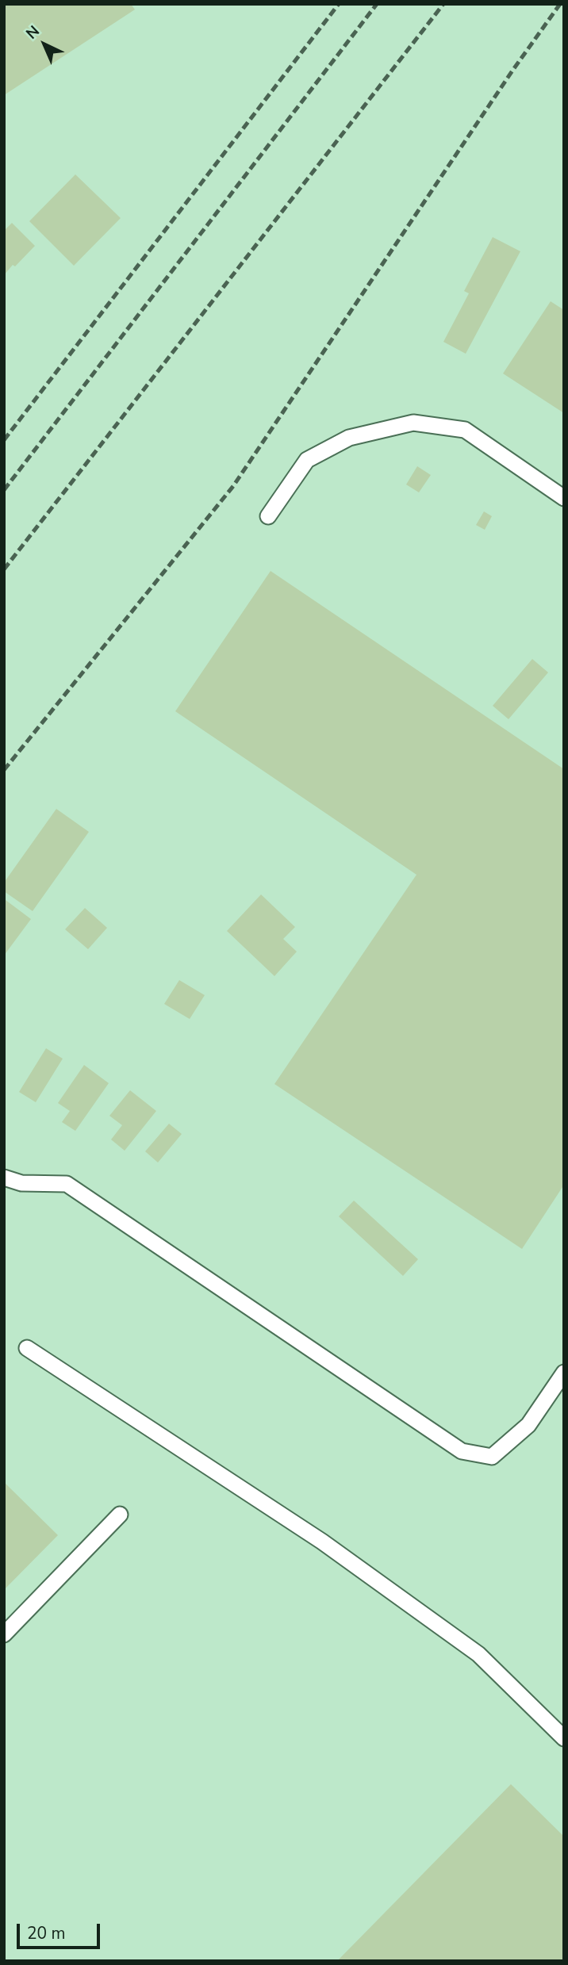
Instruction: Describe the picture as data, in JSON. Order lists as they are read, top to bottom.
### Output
{
  "scale_bar": "20 m",
  "north": "top left"
}
